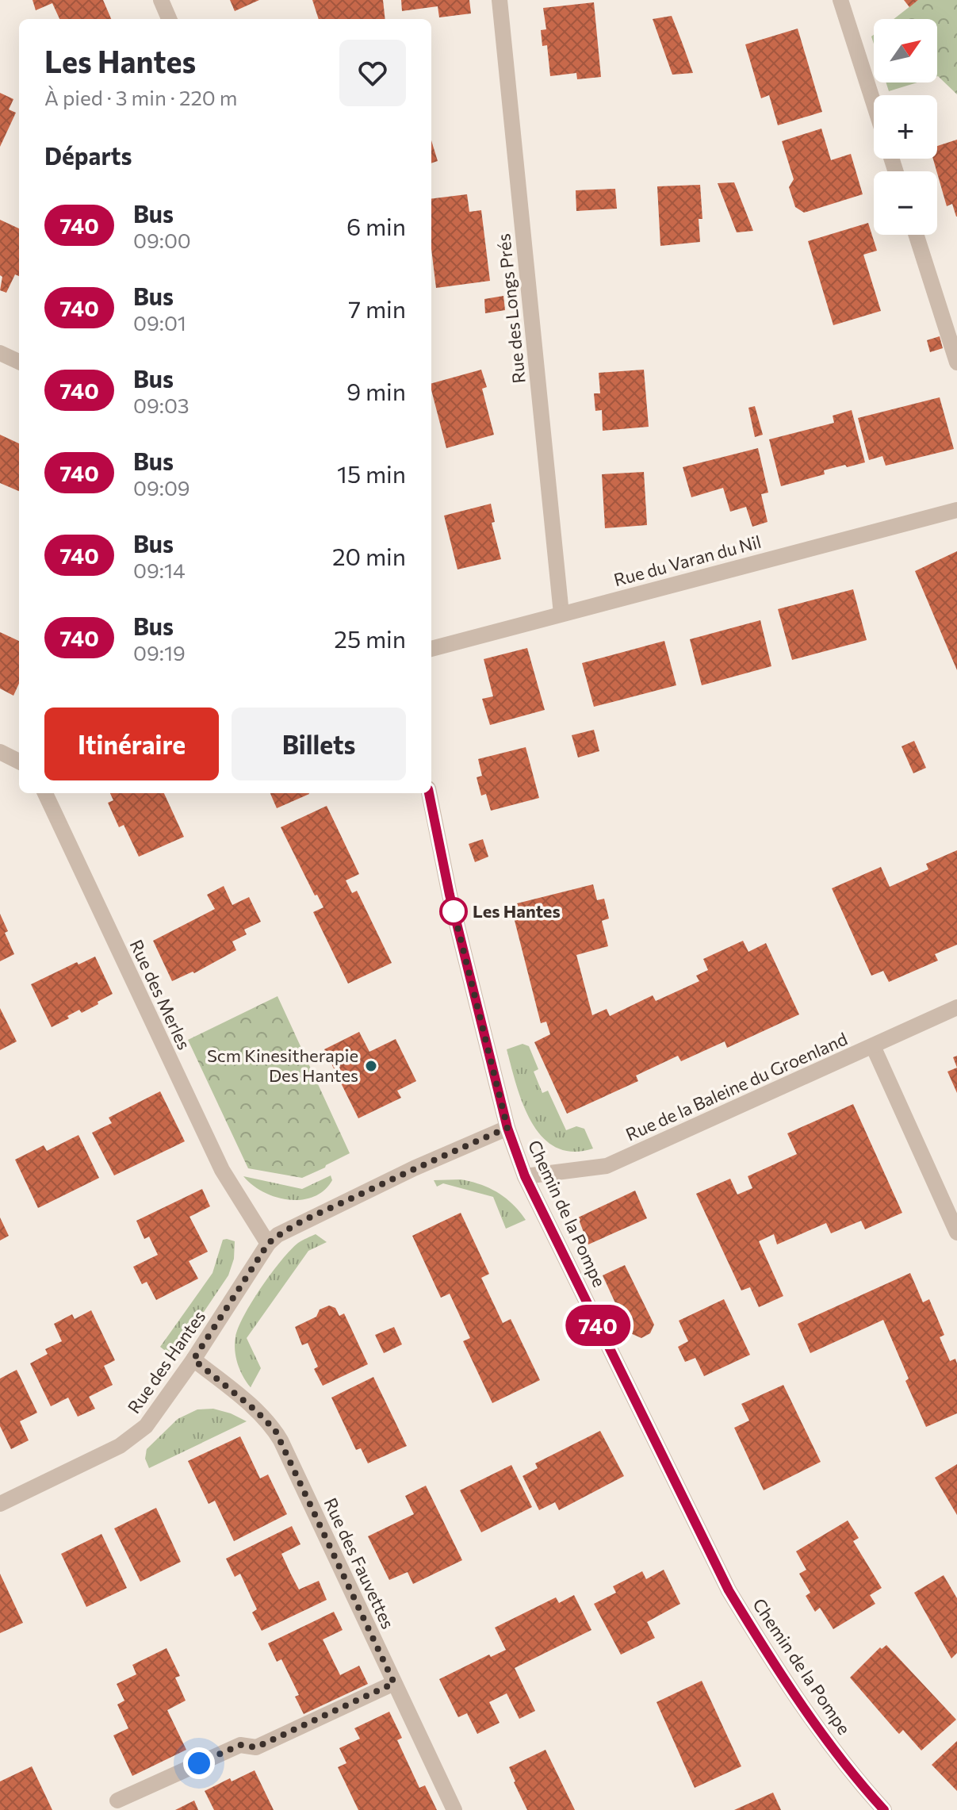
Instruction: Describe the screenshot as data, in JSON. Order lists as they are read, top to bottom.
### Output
{
  "streets": {
    "street": [
      "Rue des Longs Prés",
      "Rue du Varan du Nil",
      "Rue des Merles",
      "Rue de la Baleine du Groenland",
      "Chemin de la Pompe",
      "Rue des Hantes",
      "Rue des Fauvettes"
    ]
  },
  "crossings": [
    ["Rue des Longs Prés", "Rue du Varan du Nil"],
    ["Rue des Merles", "Rue des Hantes"],
    ["Rue de la Baleine du Groenland", "Chemin de la Pompe"],
    ["Rue des Hantes", "Rue des Fauvettes"]
  ],
  "places": ["Les Hantes", "Scm Kinesitherapie Des Hantes"],
  "lines": ["bus line 740"],
  "north": "top right",
  "page": {
    "on_map": "740",
    "map_buttons": ["+", "−"],
    "heading": [
      ["Les Hantes", "À pied · 3 min · 220 m"],
      "Départs"
    ],
    "list": [
      {
        "mark": "740",
        "name": "Bus",
        "note": "09:00",
        "value": "6 min"
      },
      {
        "mark": "740",
        "name": "Bus",
        "note": "09:01",
        "value": "7 min"
      },
      {
        "mark": "740",
        "name": "Bus",
        "note": "09:03",
        "value": "9 min"
      },
      {
        "mark": "740",
        "name": "Bus",
        "note": "09:09",
        "value": "15 min"
      },
      {
        "mark": "740",
        "name": "Bus",
        "note": "09:14",
        "value": "20 min"
      },
      {
        "mark": "740",
        "name": "Bus",
        "note": "09:19",
        "value": "25 min"
      }
    ],
    "buttons": ["Itinéraire", "Billets"]
  }
}
